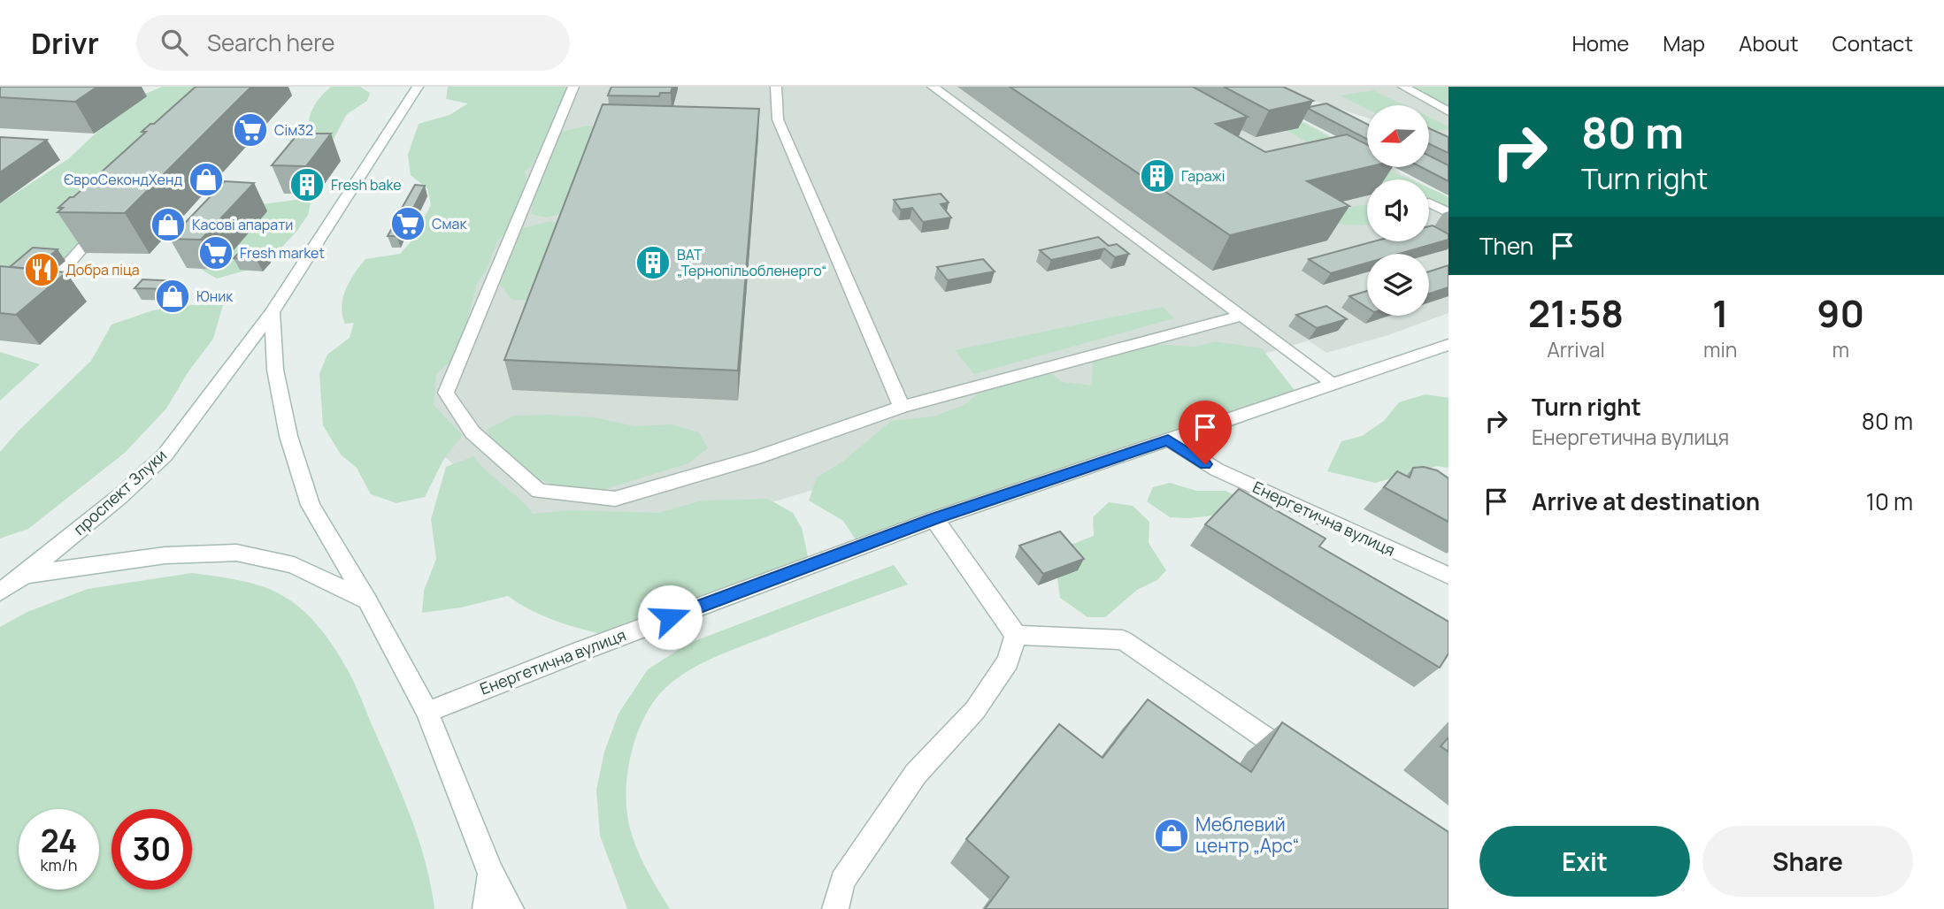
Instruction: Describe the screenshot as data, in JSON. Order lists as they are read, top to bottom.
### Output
{
  "streets": {
    "main road": ["проспект Злуки", "Енергетична вулиця"]
  },
  "places": {
    "supermarket": ["Сім32", "Смак", "Fresh market"],
    "building": ["Гаражі", "Fresh bake", "ВАТ „Тернопільобленерго“"],
    "shop": [
      "ЄвроСекондХенд",
      "Касові апарати",
      "Юник",
      "Меблевий центр „Арс“"
    ],
    "restaurant": ["Добра піца"]
  },
  "north": "left",
  "page": {
    "header": "Drivr",
    "search": "Search here",
    "nav": [
      "Home",
      "Map",
      "About",
      "Contact"
    ],
    "turn": ["80 m", "Turn right"],
    "then": "Then",
    "eta": [
      "21:58",
      "Arrival",
      "1",
      "min",
      "90",
      "m"
    ],
    "list": [
      {
        "name": "Turn right",
        "note": "Енергетична вулиця",
        "value": "80 m"
      },
      {
        "name": "Arrive at destination",
        "value": "10 m"
      }
    ],
    "speed": "24 km/h",
    "limit": "30",
    "buttons": ["Exit", "Share"]
  }
}
